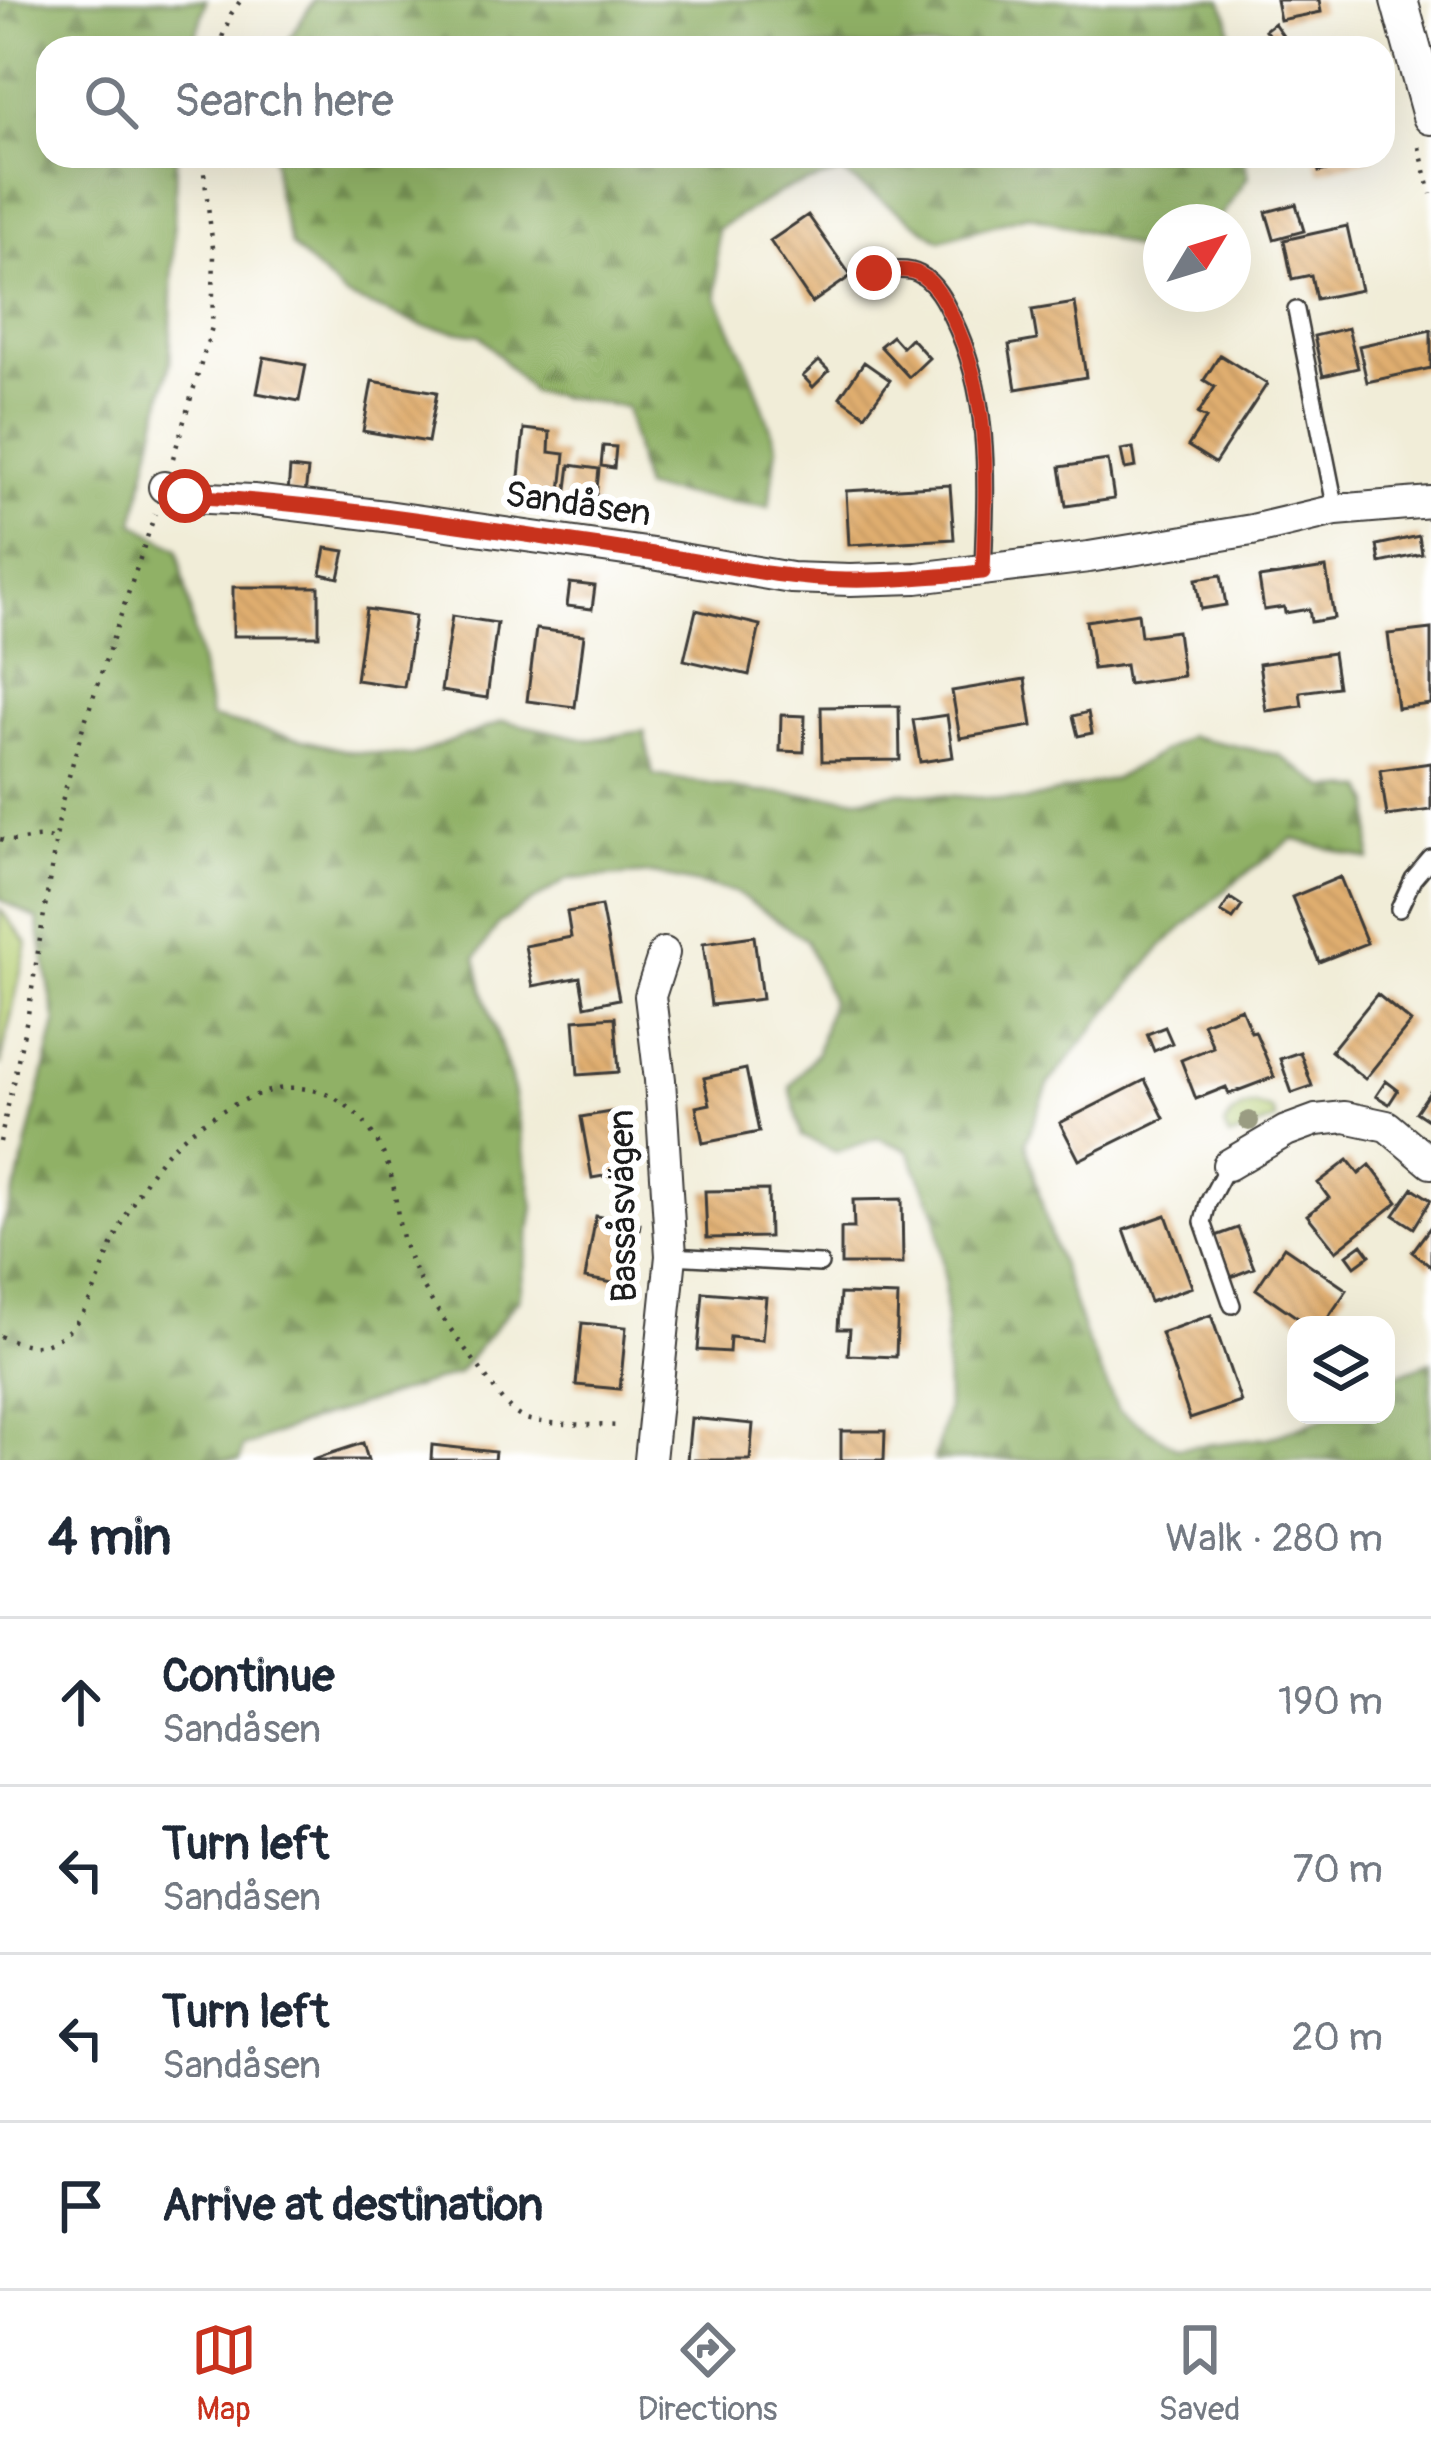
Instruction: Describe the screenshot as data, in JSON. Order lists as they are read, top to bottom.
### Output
{
  "streets": {
    "street": ["Sandåsen", "Bassåsvägen"]
  },
  "north": "top right",
  "page": {
    "search": "Search here",
    "heading": ["4 min", "Walk · 280 m"],
    "list": [
      ["Continue", "Sandåsen", "190 m"],
      ["Turn left", "Sandåsen", "70 m"],
      ["Turn left", "Sandåsen", "20 m"],
      "Arrive at destination"
    ],
    "nav": ["Map", "Directions", "Saved"]
  }
}
